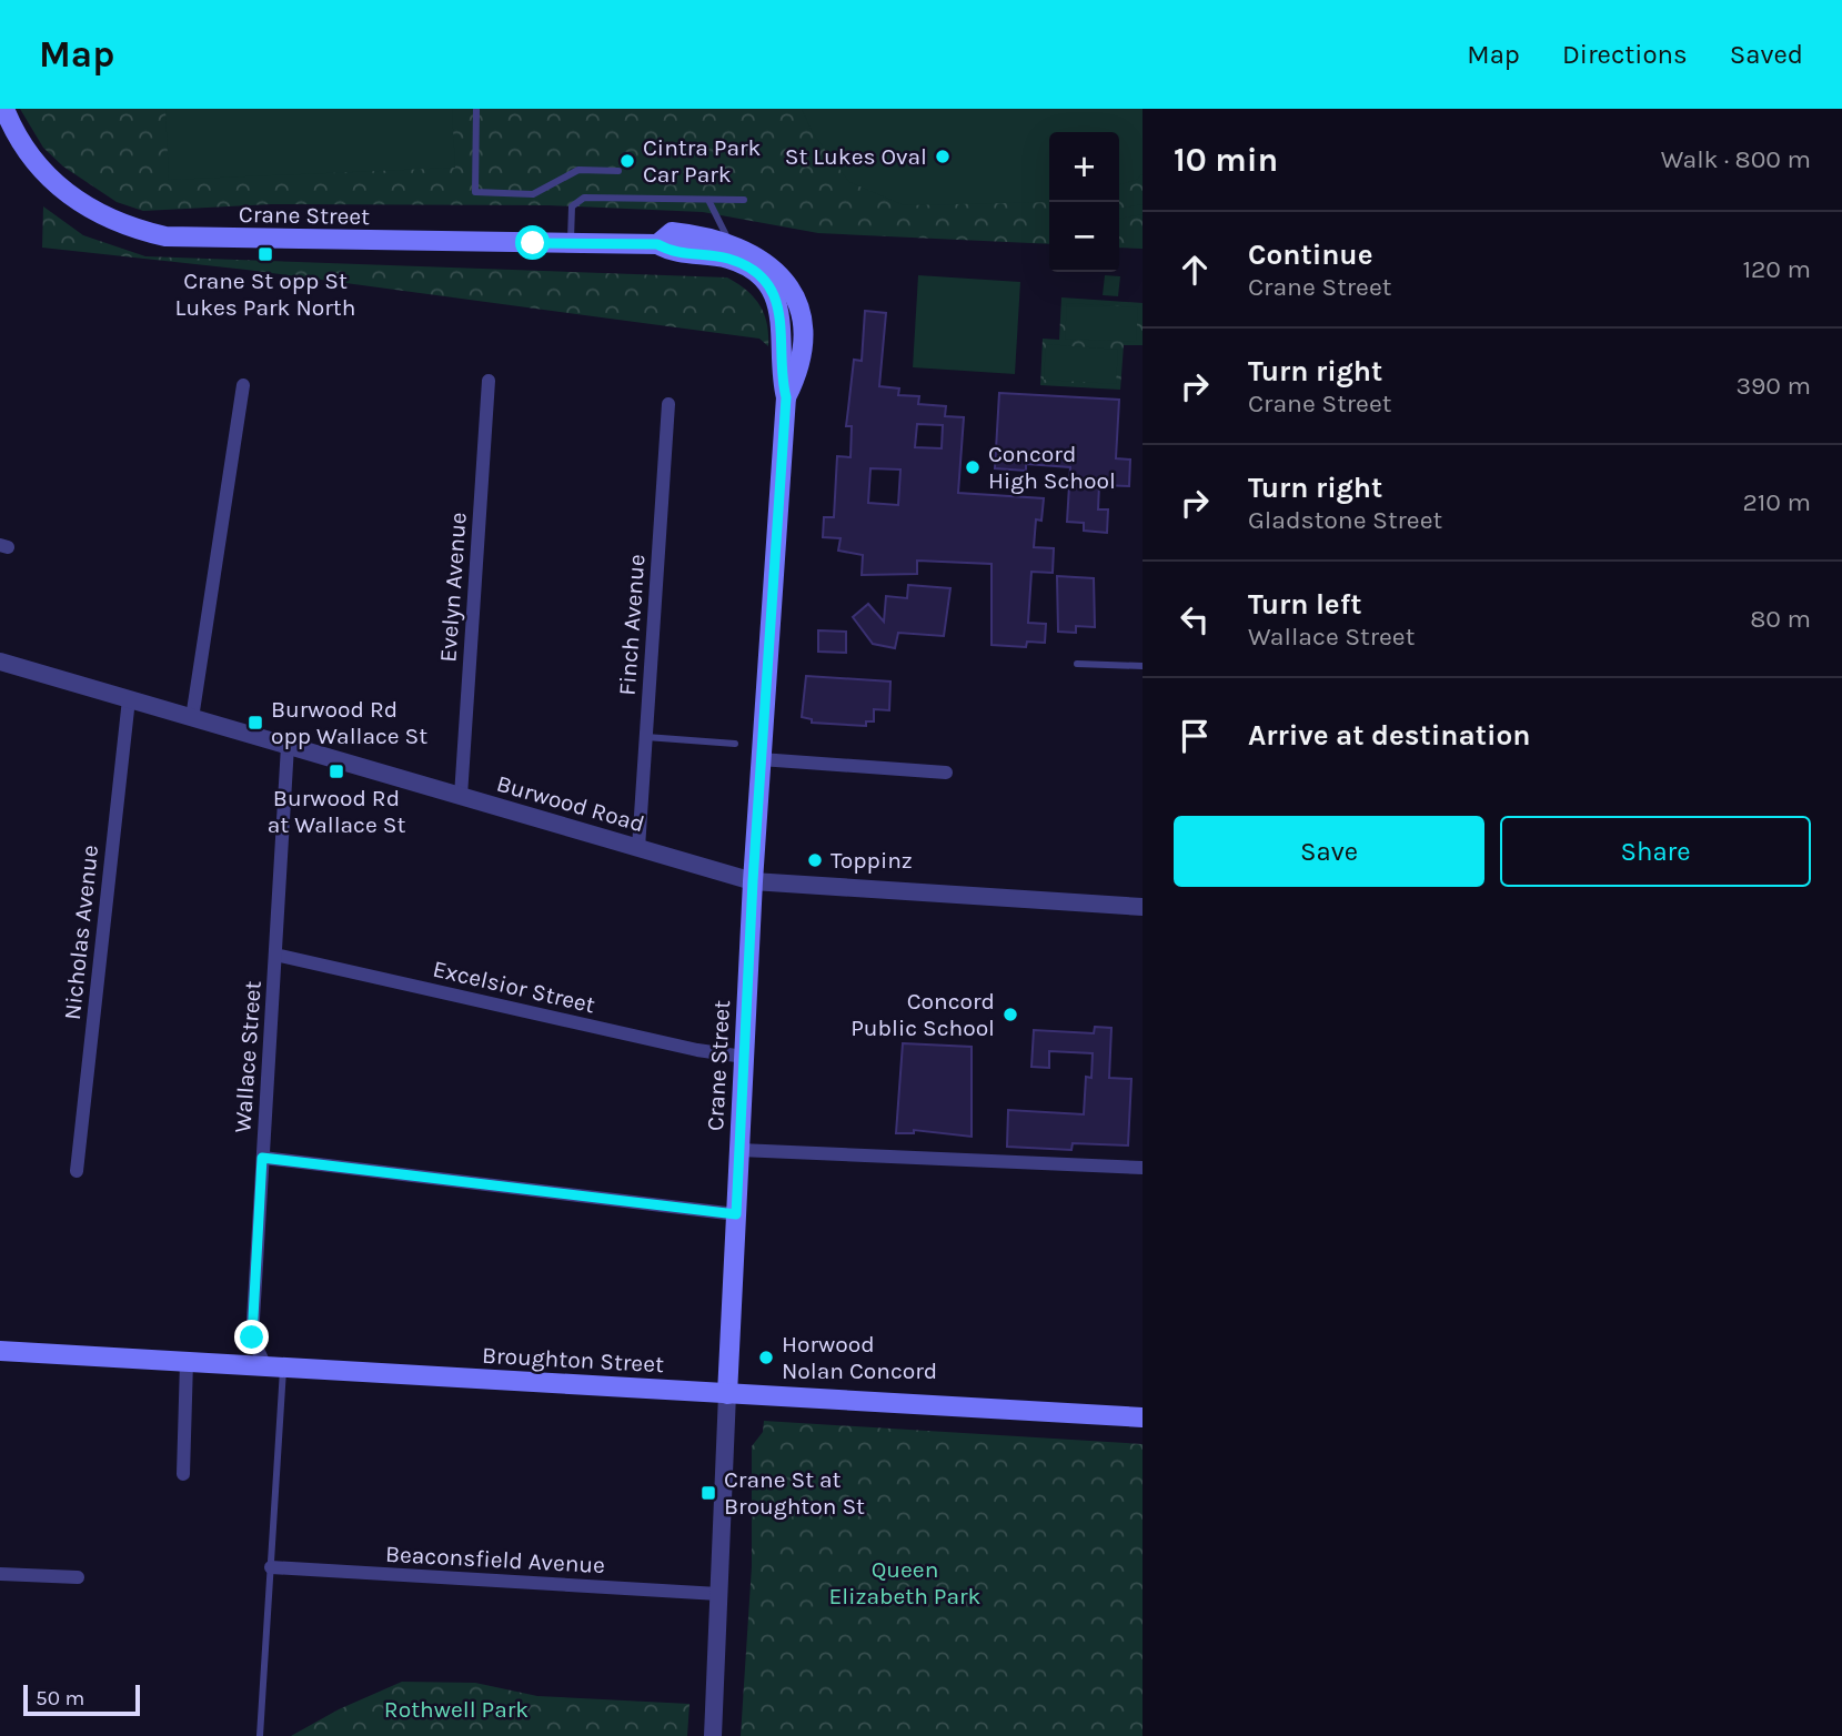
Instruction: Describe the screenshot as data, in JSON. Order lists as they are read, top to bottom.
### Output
{
  "streets": {
    "main road": ["Crane Street", "Broughton Street"],
    "street": [
      "Evelyn Avenue",
      "Finch Avenue",
      "Burwood Road",
      "Nicholas Avenue",
      "Excelsior Street",
      "Wallace Street",
      "Beaconsfield Avenue"
    ]
  },
  "crossings": [
    ["Crane Street", "Burwood Road"],
    ["Crane Street", "Excelsior Street"],
    ["Crane Street", "Broughton Street"],
    ["Crane Street", "Beaconsfield Avenue"],
    ["Evelyn Avenue", "Burwood Road"],
    ["Finch Avenue", "Burwood Road"],
    ["Burwood Road", "Nicholas Avenue"],
    ["Burwood Road", "Wallace Street"],
    ["Excelsior Street", "Wallace Street"],
    ["Wallace Street", "Broughton Street"]
  ],
  "parks": ["Queen Elizabeth Park", "Rothwell Park"],
  "places": {
    "other": [
      "St Lukes Oval",
      "Cintra Park Car Park",
      "Concord High School",
      "Toppinz",
      "Concord Public School",
      "Horwood Nolan Concord"
    ],
    "transit": [
      "Crane St opp St Lukes Park North",
      "Burwood Rd opp Wallace St",
      "Burwood Rd at Wallace St",
      "Crane St at Broughton St"
    ]
  },
  "scale_bar": "50 m",
  "page": {
    "header": "Map",
    "nav": ["Map", "Directions", "Saved"],
    "heading": ["10 min", "Walk · 800 m"],
    "map_buttons": ["+", "−"],
    "list": [
      ["Continue", "Crane Street", "120 m"],
      ["Turn right", "Crane Street", "390 m"],
      ["Turn right", "Gladstone Street", "210 m"],
      ["Turn left", "Wallace Street", "80 m"],
      "Arrive at destination"
    ],
    "buttons": ["Save", "Share"],
    "scale": "50 m"
  }
}
